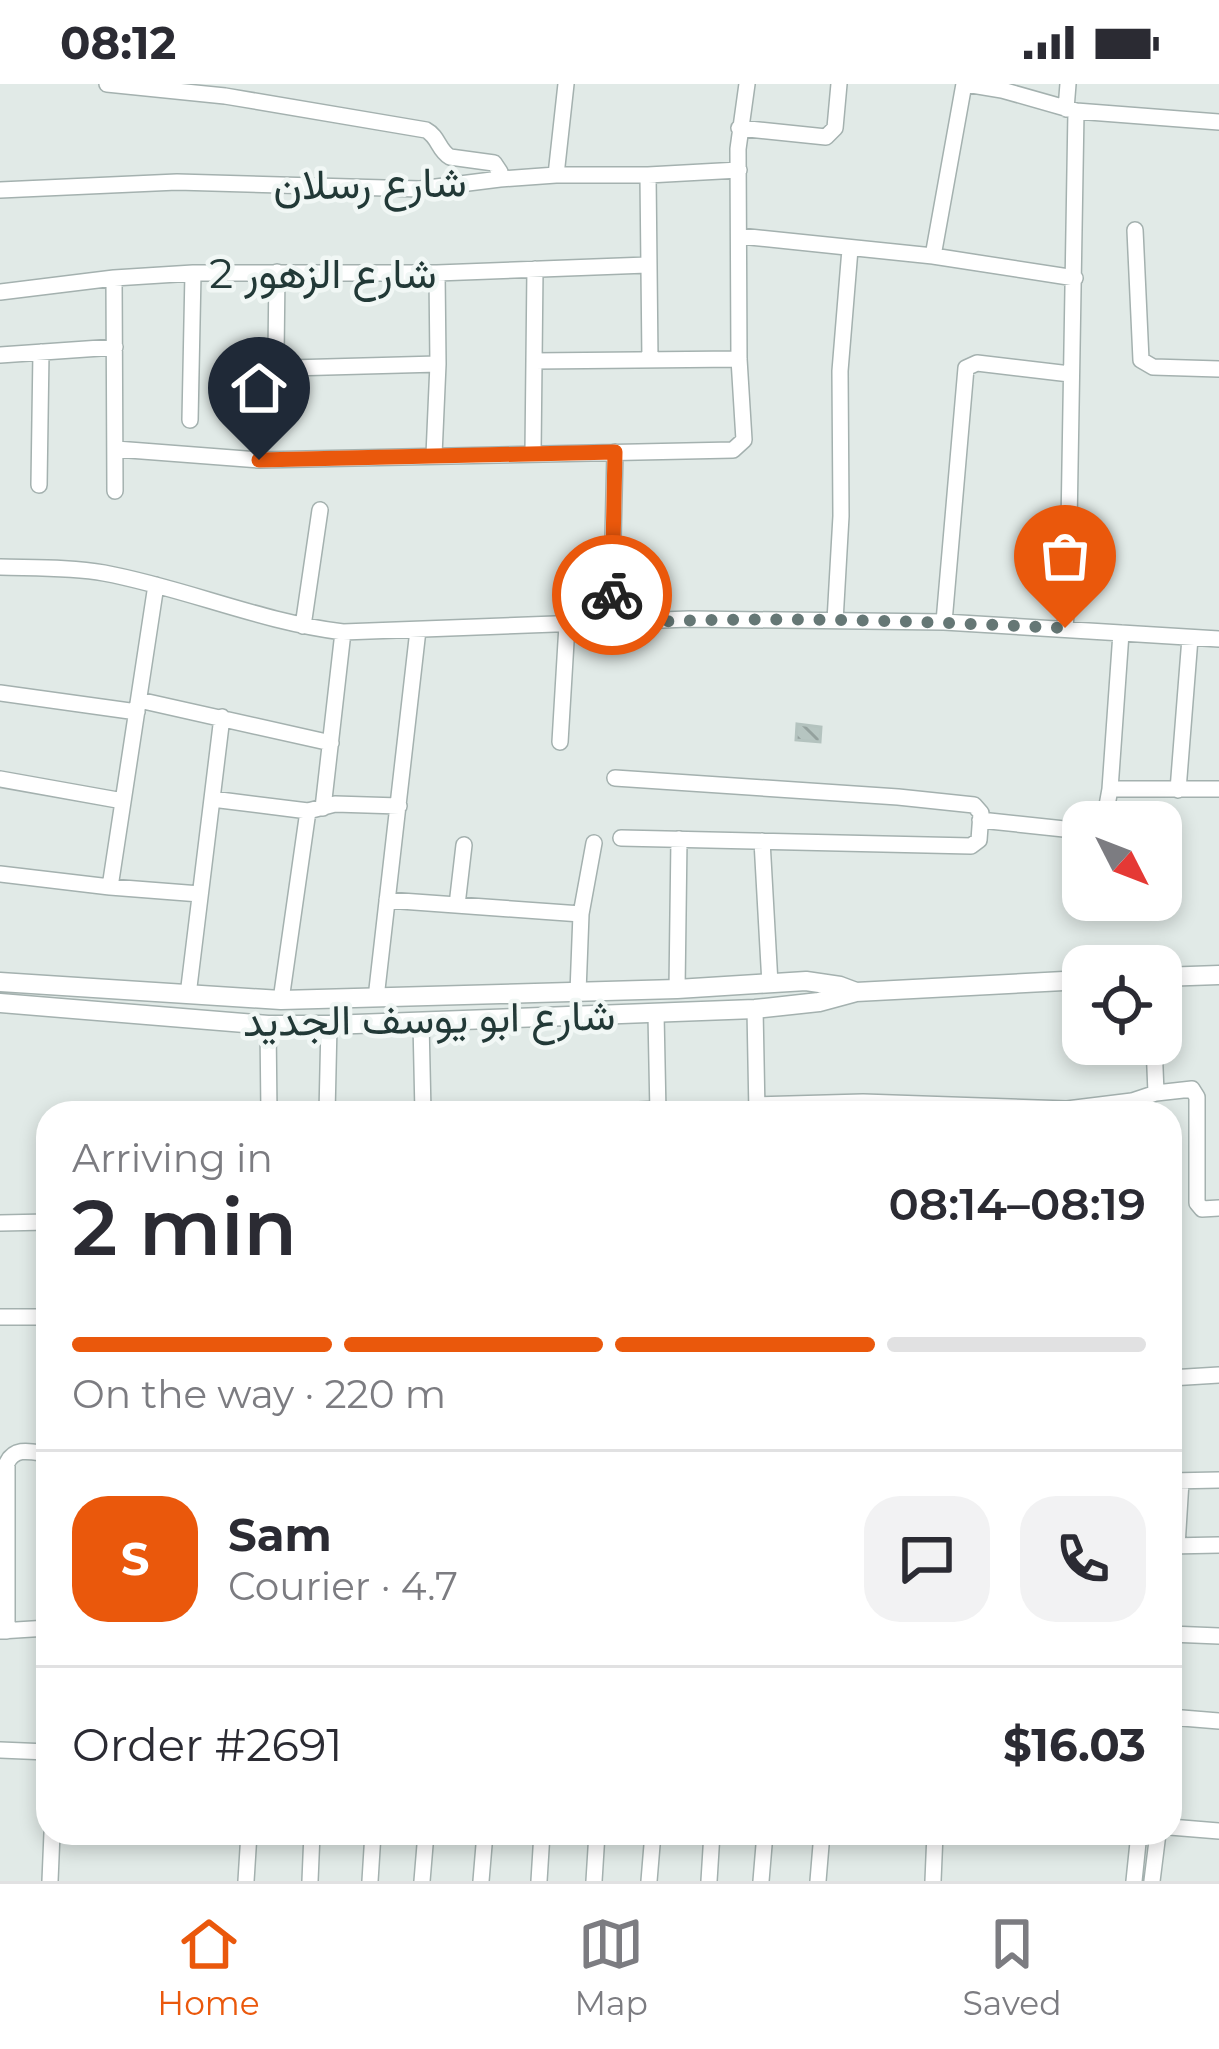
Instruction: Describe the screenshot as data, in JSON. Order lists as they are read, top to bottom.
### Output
{
  "streets": {
    "street": ["شارع رسلان", "شارع الزهور 2", "شارع ابو يوسف الجديد"]
  },
  "north": "bottom right",
  "page": {
    "status": "08:12",
    "heading": ["2 min", "Arriving in", "08:14–08:19"],
    "panel": [
      "Sam",
      "Courier · 4.7",
      "Order #2691",
      "$16.03"
    ],
    "bar": "On the way · 220 m",
    "round": "S",
    "tabs": ["Home", "Map", "Saved"]
  }
}
